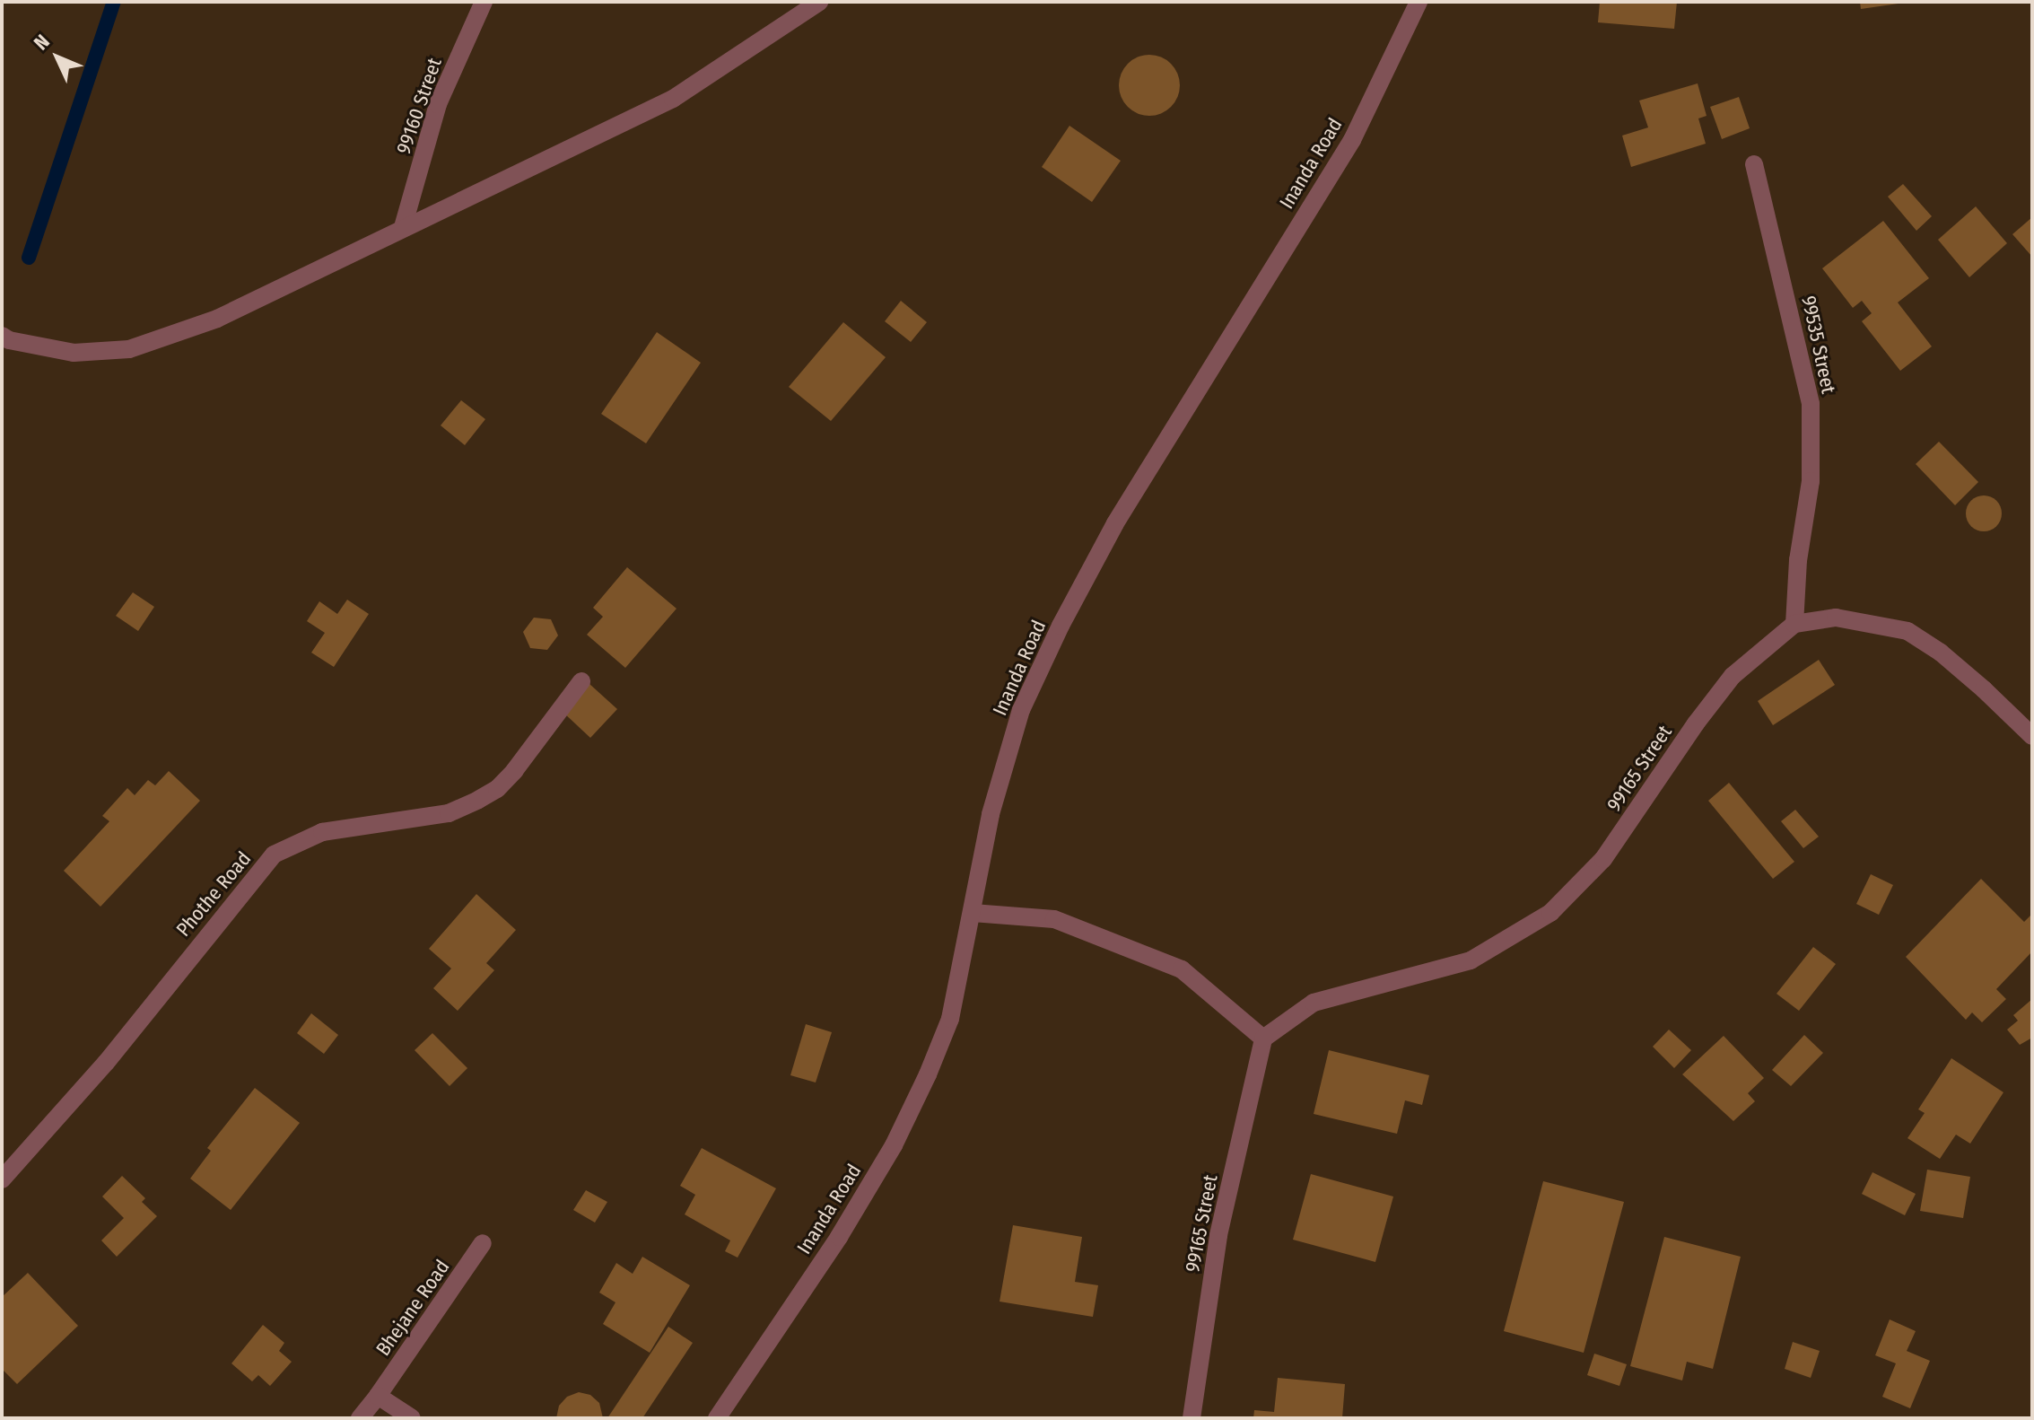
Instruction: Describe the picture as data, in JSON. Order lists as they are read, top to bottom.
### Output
{
  "streets": {
    "street": [
      "99160 Street",
      "Inanda Road",
      "99535 Street",
      "99165 Street",
      "Phothe Road",
      "Bhejane Road"
    ]
  },
  "crossings": [
    ["99535 Street", "99165 Street"]
  ],
  "north": "top left"
}
